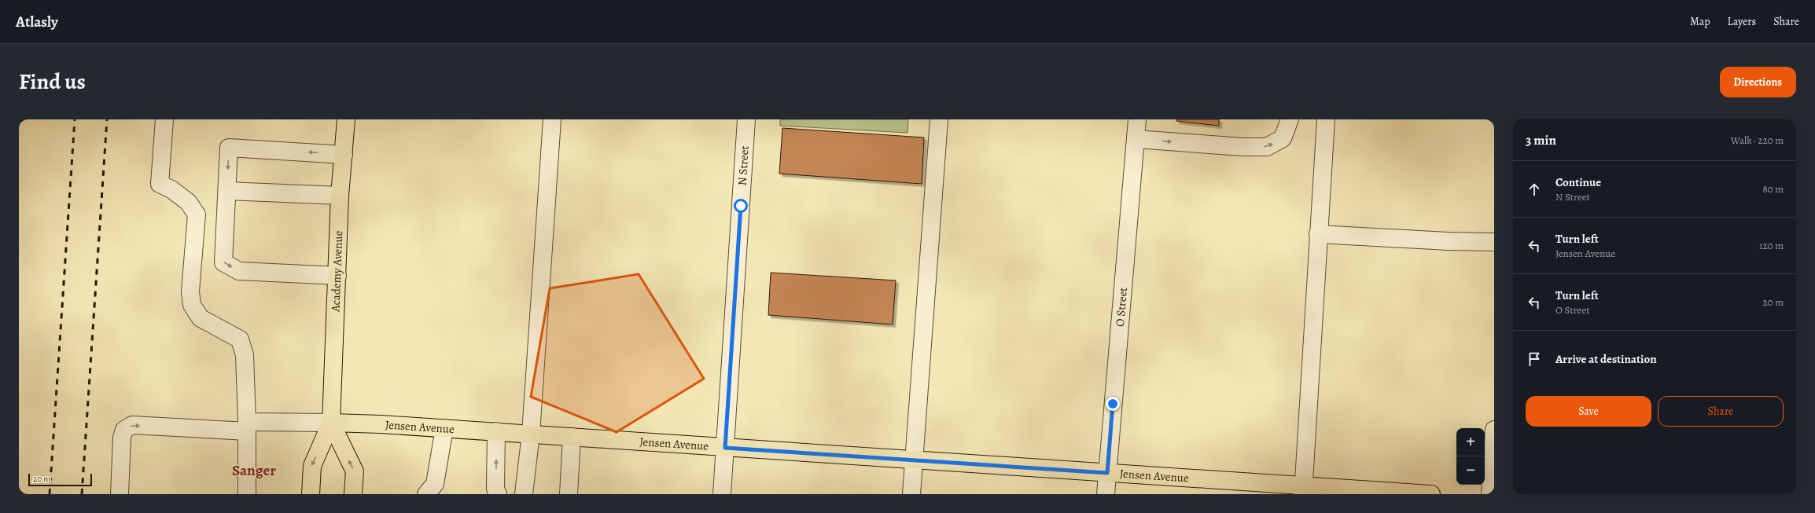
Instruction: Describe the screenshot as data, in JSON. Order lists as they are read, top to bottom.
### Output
{
  "streets": {
    "main road": ["Academy Avenue", "Jensen Avenue"],
    "street": ["N Street", "O Street"]
  },
  "crossings": [
    ["N Street", "Jensen Avenue"],
    ["Academy Avenue", "Jensen Avenue"],
    ["O Street", "Jensen Avenue"]
  ],
  "districts": ["Sanger"],
  "scale_bar": "20 m",
  "page": {
    "header": "Atlasly",
    "nav": ["Map", "Layers", "Share"],
    "title": "Find us",
    "buttons": [
      "Directions",
      ["Save", "Share"]
    ],
    "heading": ["3 min", "Walk · 220 m"],
    "list": [
      ["Continue", "N Street", "80 m"],
      ["Turn left", "Jensen Avenue", "120 m"],
      ["Turn left", "O Street", "20 m"],
      "Arrive at destination"
    ],
    "map_buttons": ["+", "−"],
    "scale": "20 m"
  }
}
